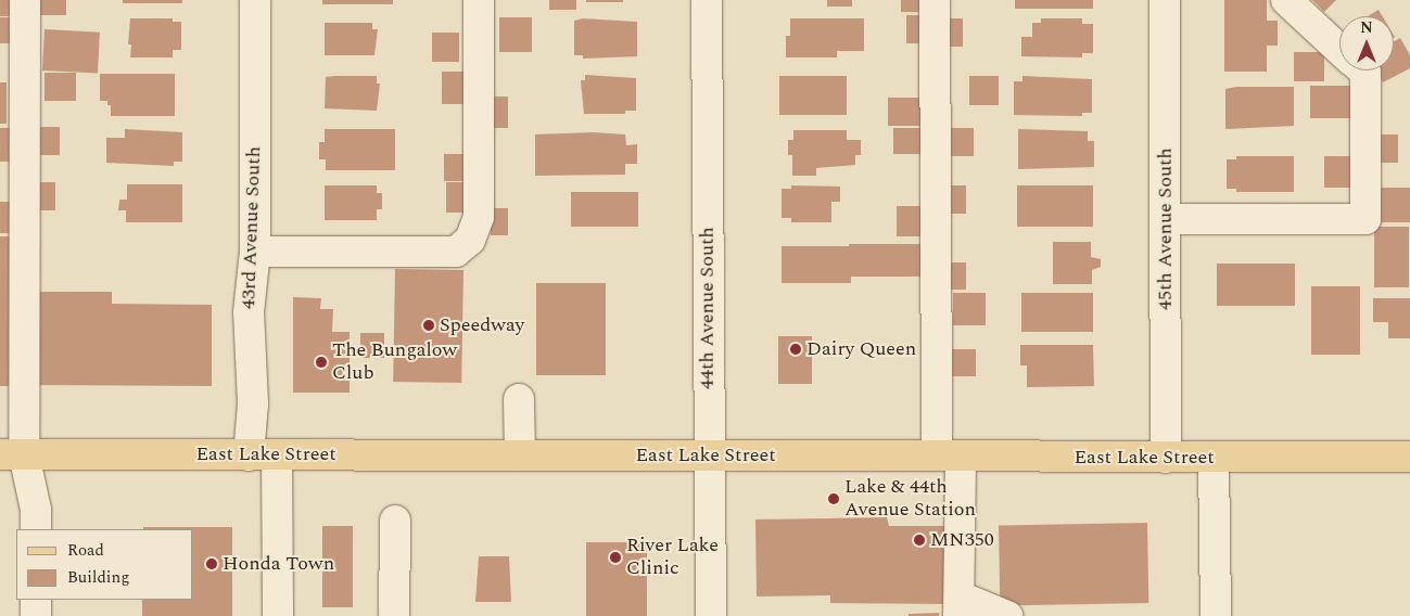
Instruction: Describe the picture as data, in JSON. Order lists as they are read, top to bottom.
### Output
{
  "streets": {
    "main road": ["East Lake Street"],
    "street": ["43rd Avenue South", "45th Avenue South", "44th Avenue South"]
  },
  "crossings": [
    ["43rd Avenue South", "East Lake Street"],
    ["45th Avenue South", "East Lake Street"],
    ["44th Avenue South", "East Lake Street"]
  ],
  "places": [
    "Speedway",
    "Dairy Queen",
    "The Bungalow Club",
    "Lake & 44th Avenue Station",
    "MN350",
    "River Lake Clinic",
    "Honda Town"
  ],
  "legend": ["Road", "Building"],
  "north": "top"
}
